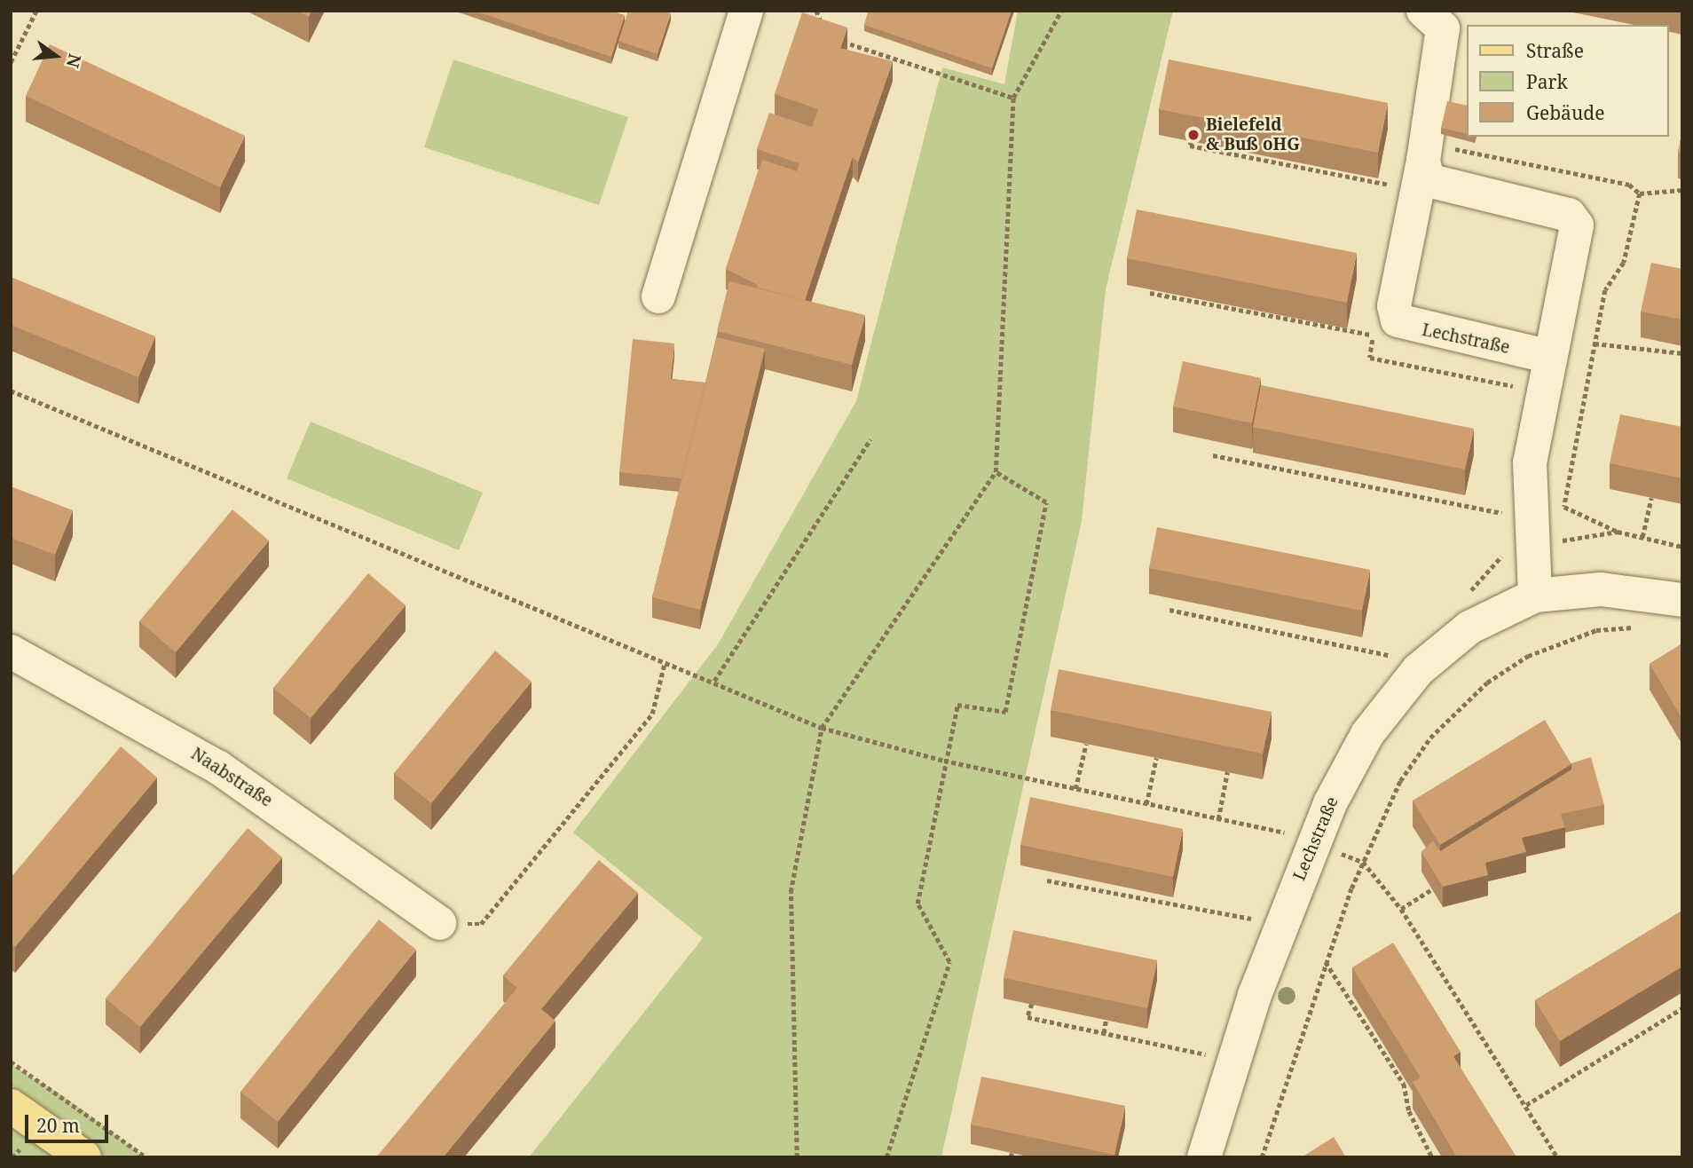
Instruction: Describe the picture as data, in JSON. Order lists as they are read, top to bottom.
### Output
{
  "streets": {
    "street": ["Lechstraße", "Naabstraße"]
  },
  "places": ["Bielefeld & Buß oHG"],
  "legend": ["Straße", "Park", "Gebäude"],
  "scale_bar": "20 m",
  "north": "right"
}
